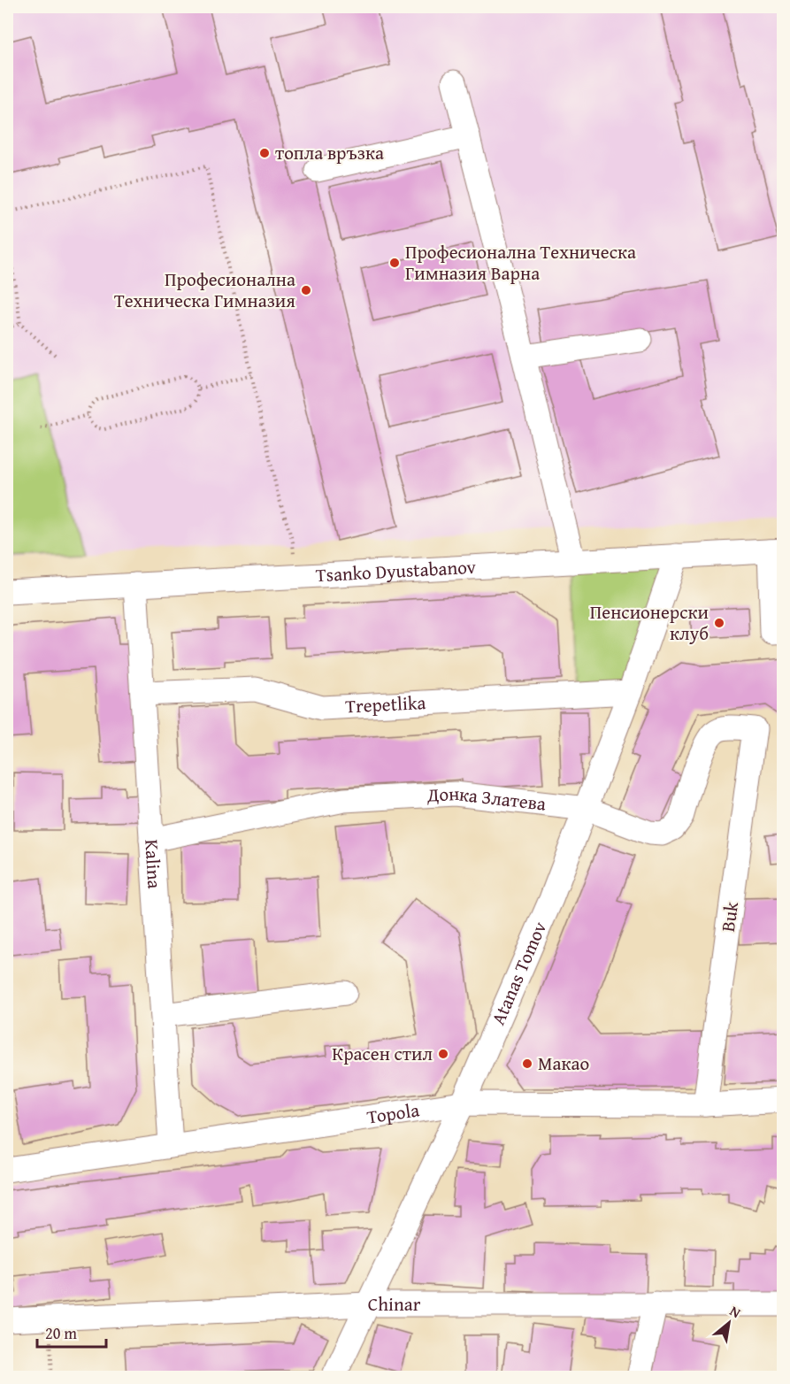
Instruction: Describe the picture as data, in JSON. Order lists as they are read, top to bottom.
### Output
{
  "streets": {
    "street": [
      "Tsanko Dyustabanov",
      "Trepetlika",
      "Донка Златева",
      "Kalina",
      "Buk",
      "Atanas Tomov",
      "Topola",
      "Chinar"
    ]
  },
  "crossings": [
    ["Tsanko Dyustabanov", "Kalina"],
    ["Tsanko Dyustabanov", "Atanas Tomov"],
    ["Trepetlika", "Kalina"],
    ["Trepetlika", "Atanas Tomov"],
    ["Донка Златева", "Kalina"],
    ["Донка Златева", "Buk"],
    ["Донка Златева", "Atanas Tomov"],
    ["Kalina", "Topola"],
    ["Buk", "Topola"],
    ["Atanas Tomov", "Topola"],
    ["Atanas Tomov", "Chinar"]
  ],
  "places": [
    "топла връзка",
    "Професионална Техническа Гимназия Варна",
    "Професионална Техническа Гимназия",
    "Пенсионерски клуб",
    "Красен стил",
    "Макао"
  ],
  "scale_bar": "20 m",
  "north": "top right"
}
